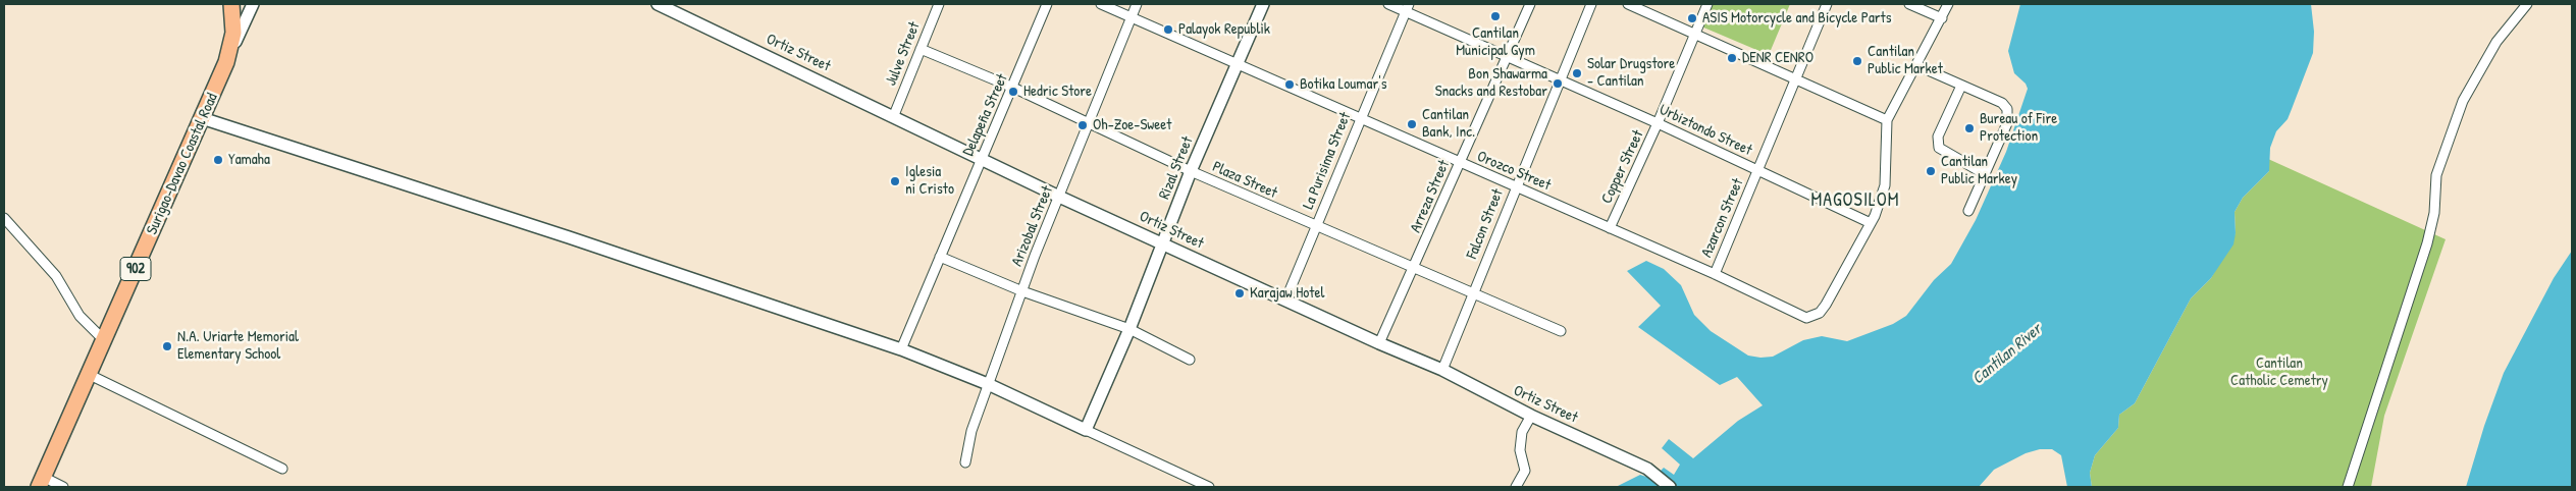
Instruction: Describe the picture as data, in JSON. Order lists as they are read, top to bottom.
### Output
{
  "streets": {
    "highway": ["Surigao-Davao Coastal Road", "902"],
    "street": [
      "Ortiz Street",
      "Julve Street",
      "Delapeña Street",
      "Urbiztondo Street",
      "La Purisima Street",
      "Copper Street",
      "Rizal Street",
      "Orozco Street",
      "Plaza Street",
      "Arreza Street",
      "Azarcon Street",
      "Falcon Street",
      "Arizobal Street"
    ]
  },
  "crossings": [
    ["Ortiz Street", "Julve Street"],
    ["Ortiz Street", "Delapeña Street"],
    ["Ortiz Street", "La Purisima Street"],
    ["Ortiz Street", "Rizal Street"],
    ["Ortiz Street", "Arreza Street"],
    ["Ortiz Street", "Falcon Street"],
    ["Ortiz Street", "Arizobal Street"],
    ["Julve Street", "Plaza Street"],
    ["Delapeña Street", "Plaza Street"],
    ["Urbiztondo Street", "La Purisima Street"],
    ["Urbiztondo Street", "Copper Street"],
    ["Urbiztondo Street", "Orozco Street"],
    ["Urbiztondo Street", "Arreza Street"],
    ["Urbiztondo Street", "Azarcon Street"],
    ["Urbiztondo Street", "Falcon Street"],
    ["La Purisima Street", "Orozco Street"],
    ["La Purisima Street", "Plaza Street"],
    ["Copper Street", "Orozco Street"],
    ["Rizal Street", "Orozco Street"],
    ["Rizal Street", "Plaza Street"],
    ["Orozco Street", "Arreza Street"],
    ["Orozco Street", "Azarcon Street"],
    ["Orozco Street", "Falcon Street"],
    ["Orozco Street", "Arizobal Street"],
    ["Plaza Street", "Arreza Street"],
    ["Plaza Street", "Falcon Street"],
    ["Plaza Street", "Arizobal Street"]
  ],
  "districts": ["MAGOSILOM"],
  "water": ["Cantilan River"],
  "parks": ["Cantilan Catholic Cemetry"],
  "places": [
    "Cantilan Municipal Gym",
    "ASIS Motorcycle and Bicycle Parts",
    "Palayok Republik",
    "DENR CENRO",
    "Cantilan Public Market",
    "Solar Drugstore - Cantilan",
    "Bon Shawarma Snacks and Restobar",
    "Botika Loumar's",
    "Hedric Store",
    "Cantilan Bank, Inc.",
    "Oh-Zoe-Sweet",
    "Bureau of Fire Protection",
    "Yamaha",
    "Cantilan Public Markey",
    "Iglesia ni Cristo",
    "Karajaw Hotel",
    "N.A. Uriarte Memorial Elementary School"
  ]
}
